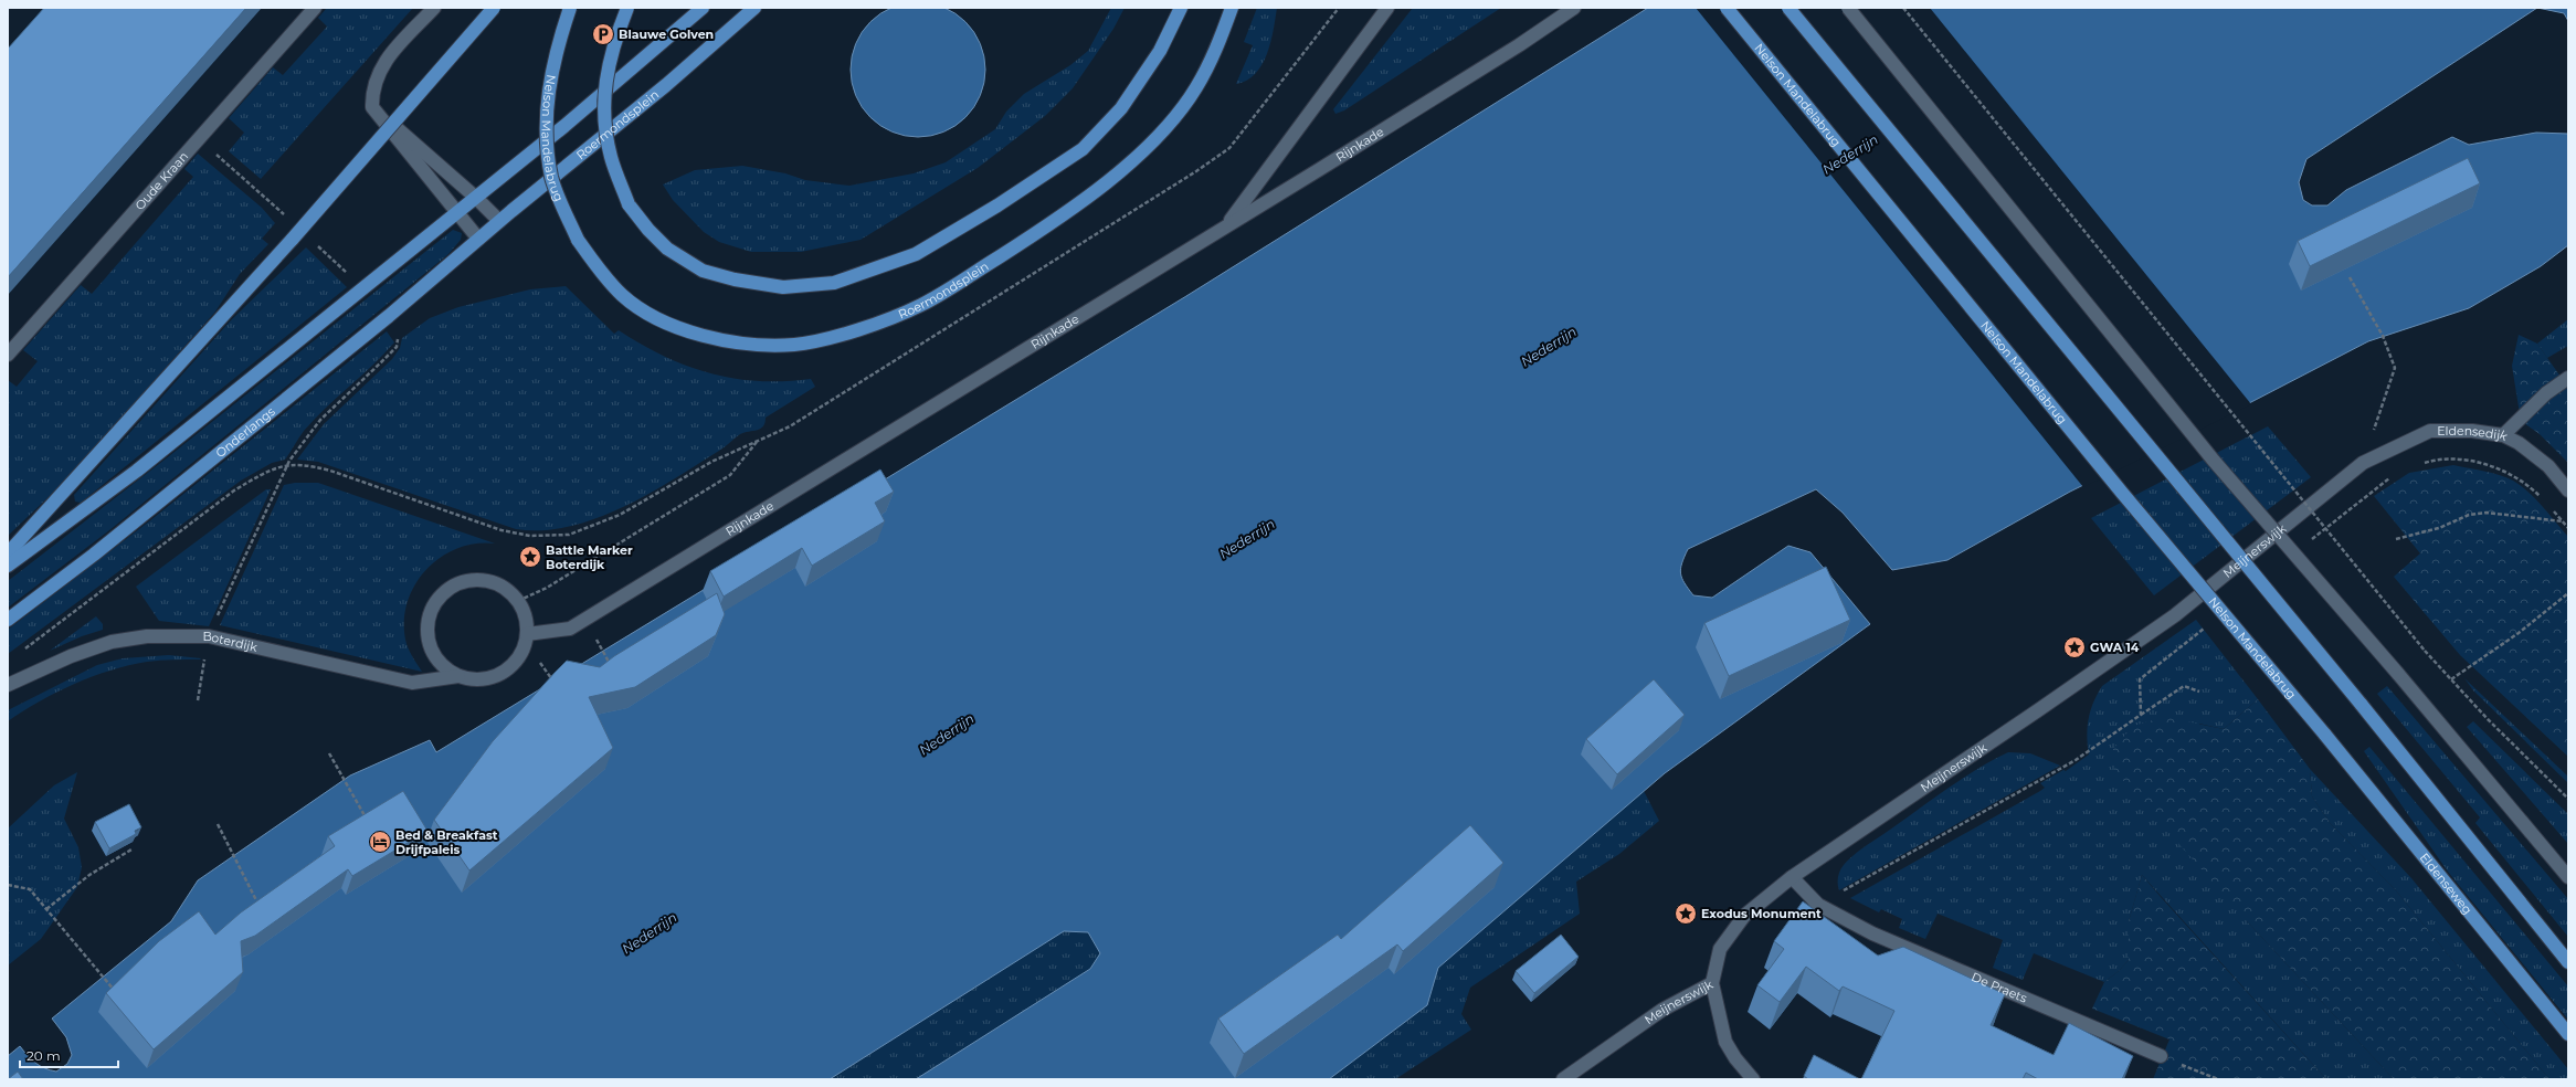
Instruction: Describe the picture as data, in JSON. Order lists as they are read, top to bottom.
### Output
{
  "streets": {
    "main road": [
      "Nelson Mandelabrug",
      "Roermondsplein",
      "Onderlangs",
      "Eldenseweg"
    ],
    "street": [
      "Rijnkade",
      "Oude Kraan",
      "Eldensedijk",
      "Meijnerswijk",
      "Boterdijk",
      "De Praets"
    ]
  },
  "crossings": [
    ["Nelson Mandelabrug", "Roermondsplein"],
    ["Nelson Mandelabrug", "Eldenseweg"],
    ["Roermondsplein", "Onderlangs"],
    ["Rijnkade", "Boterdijk"],
    ["Eldensedijk", "Meijnerswijk"],
    ["Meijnerswijk", "De Praets"]
  ],
  "water": ["Nederrijn"],
  "places": {
    "parking": ["Blauwe Golven"],
    "place": ["Battle Marker Boterdijk", "GWA 14", "Exodus Monument"],
    "hotel": ["Bed & Breakfast Drijfpaleis"]
  },
  "scale_bar": "20 m"
}
